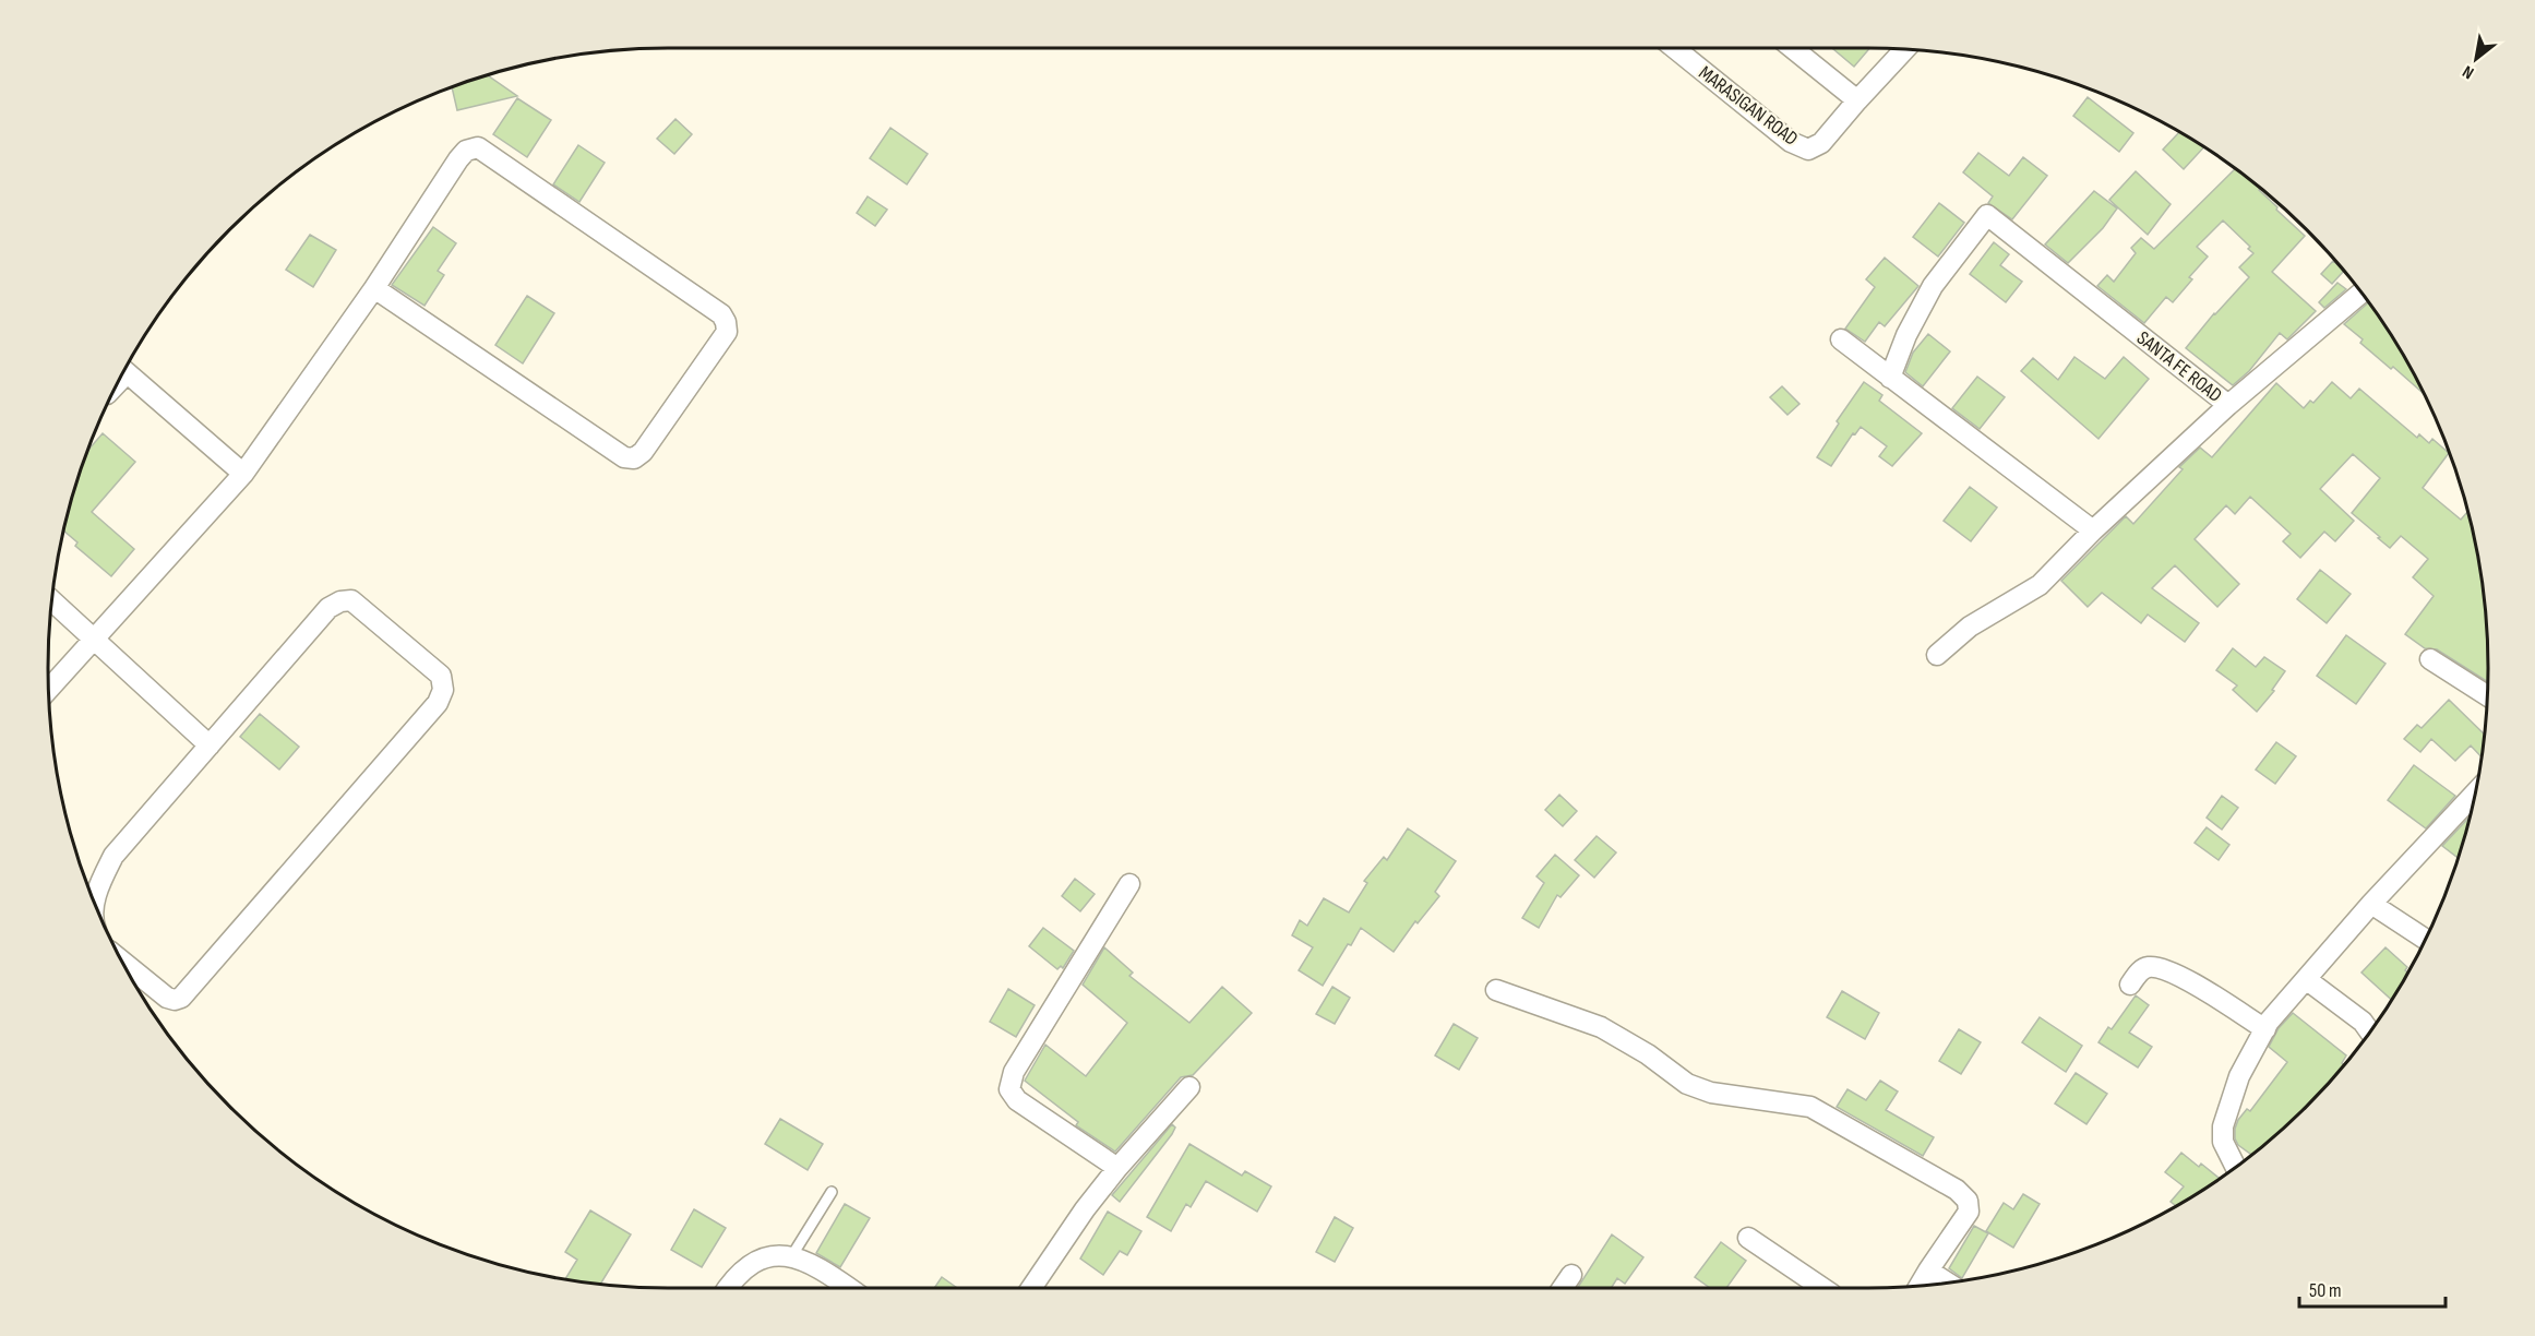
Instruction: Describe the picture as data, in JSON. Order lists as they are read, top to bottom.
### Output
{
  "streets": {
    "street": ["MARASIGAN ROAD", "SANTA FE ROAD"]
  },
  "scale_bar": "50 m",
  "north": "bottom left"
}
